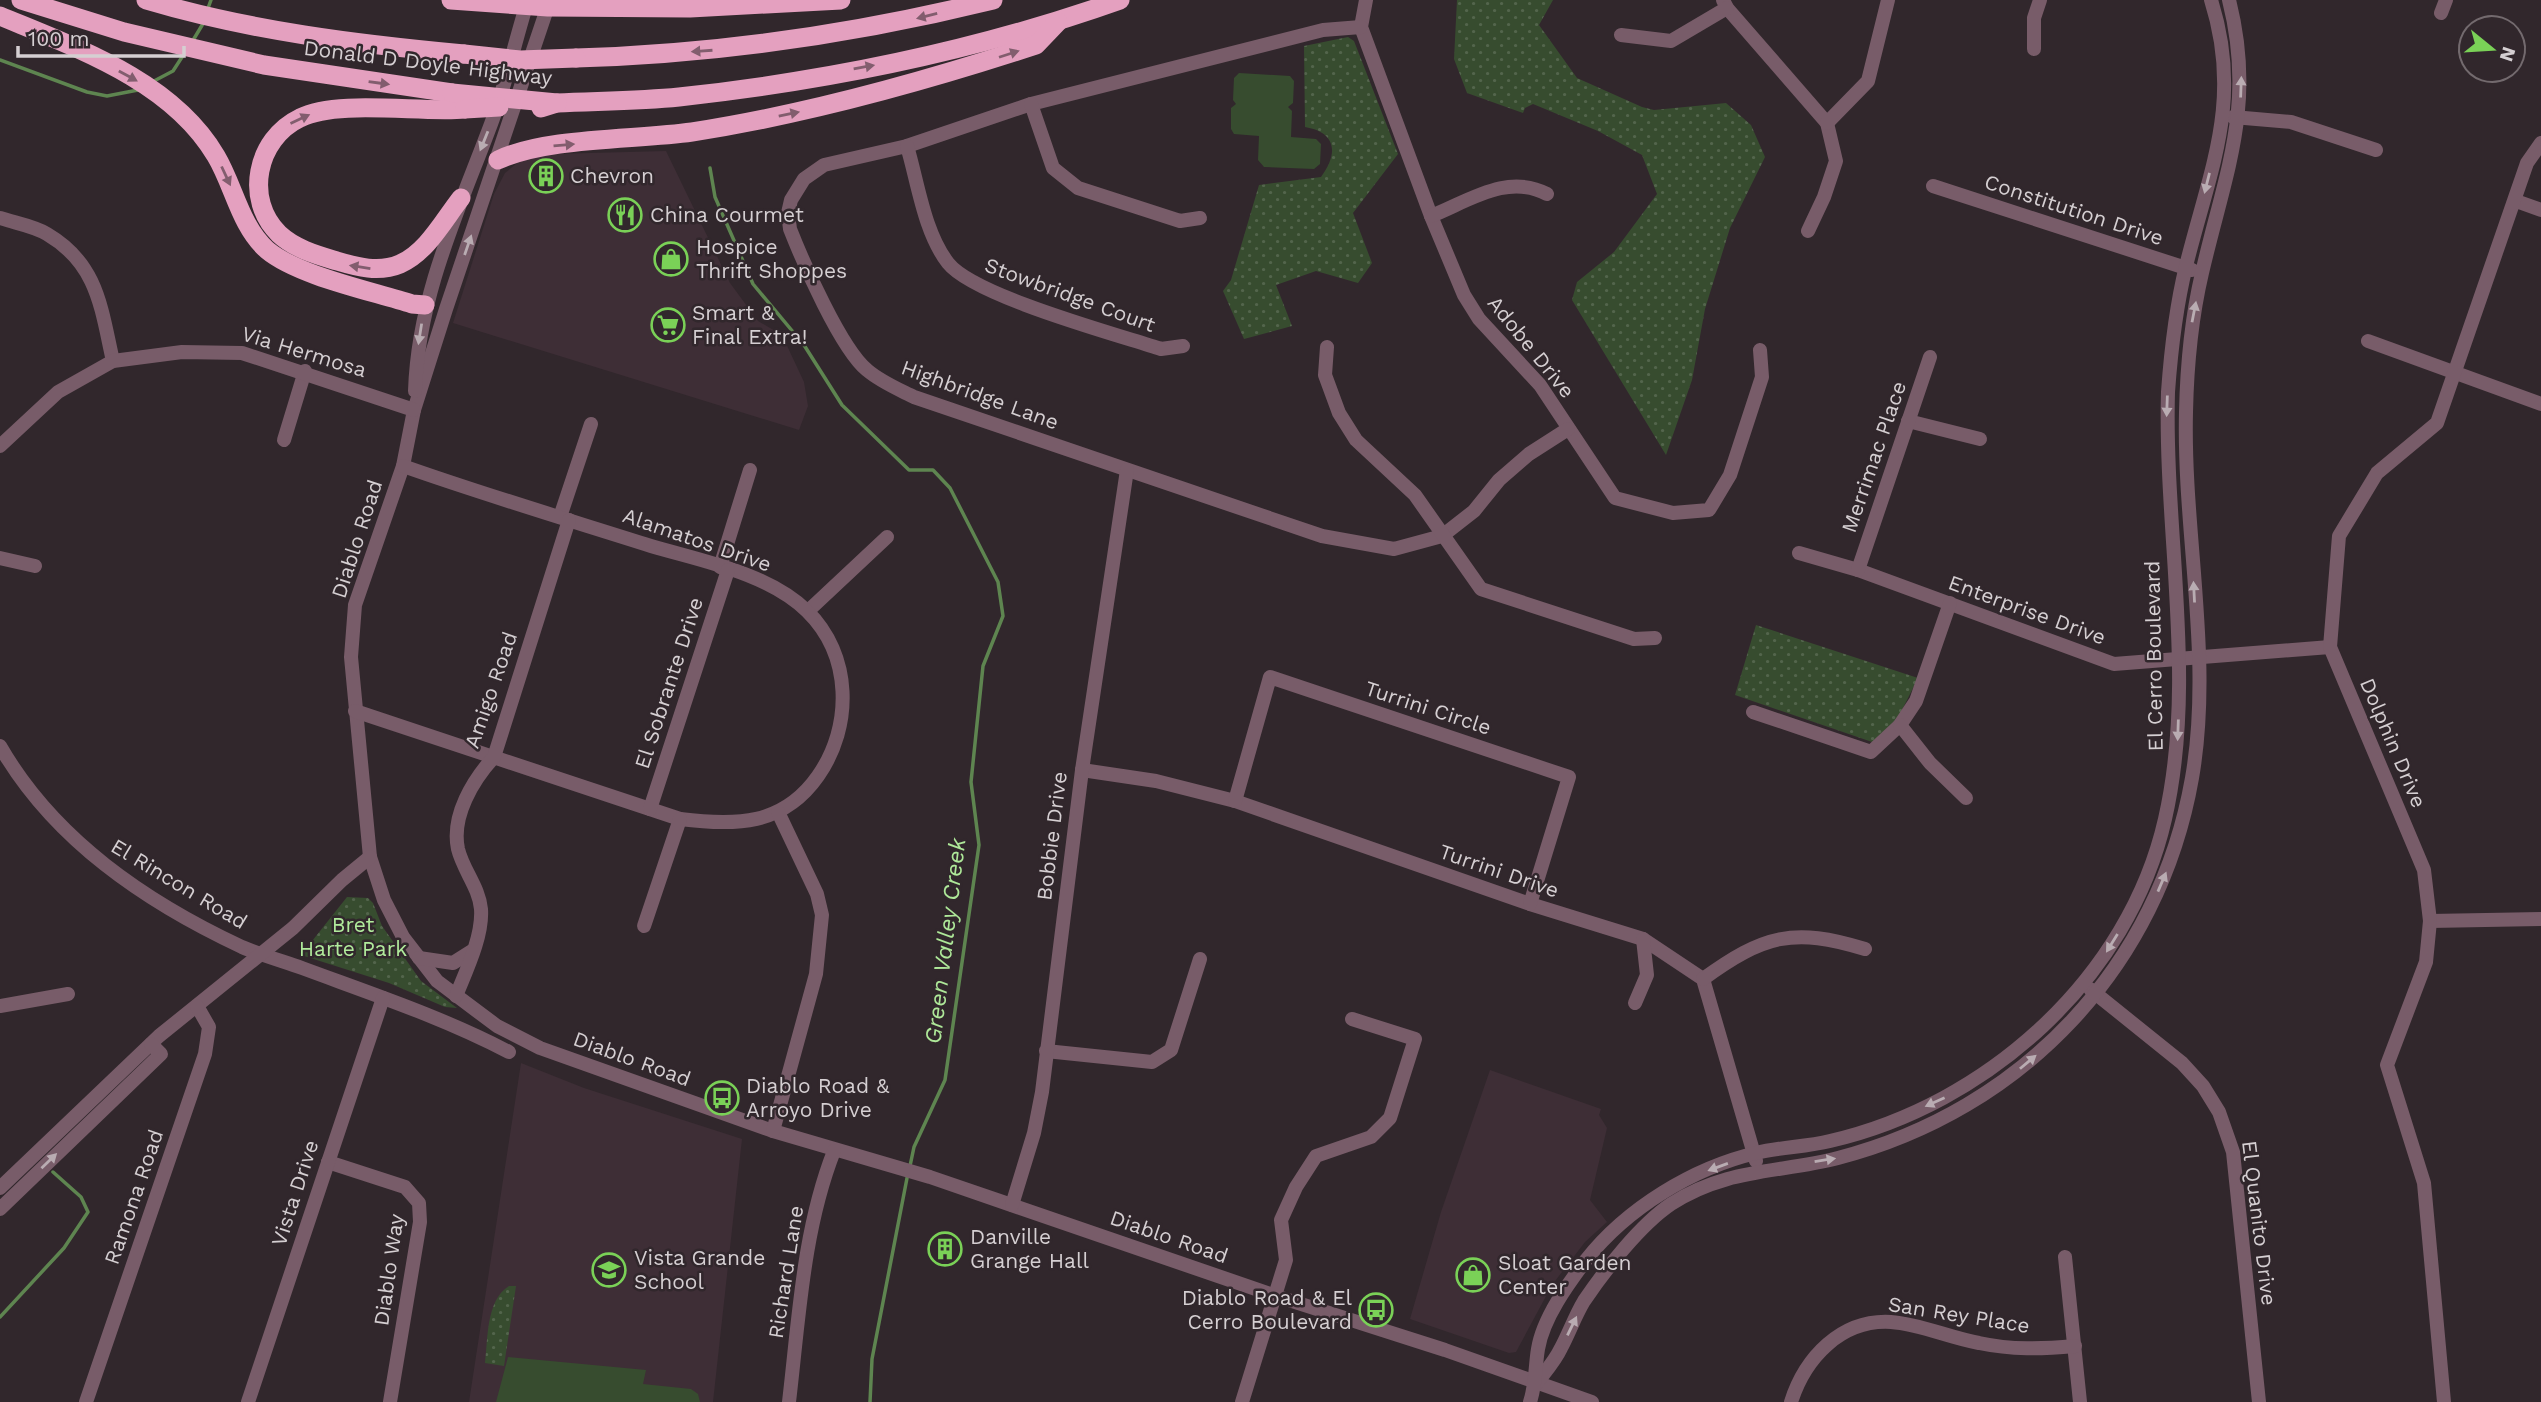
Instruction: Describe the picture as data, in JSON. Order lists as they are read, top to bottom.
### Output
{
  "streets": {
    "highway": ["Donald D Doyle Highway"],
    "street": [
      "Constitution Drive",
      "Stowbridge Court",
      "Adobe Drive",
      "Via Hermosa",
      "Highbridge Lane",
      "Merrimac Place",
      "Diablo Road",
      "Alamatos Drive",
      "Enterprise Drive",
      "El Cerro Boulevard",
      "El Sobrante Drive",
      "Amigo Road",
      "Turrini Circle",
      "Dolphin Drive",
      "Bobbie Drive",
      "Turrini Drive",
      "El Rincon Road",
      "Vista Drive",
      "Ramona Road",
      "El Quanito Drive",
      "Diablo Way",
      "Richard Lane",
      "San Rey Place"
    ]
  },
  "crossings": [
    ["Constitution Drive", "El Cerro Boulevard"],
    ["Stowbridge Court", "Highbridge Lane"],
    ["Adobe Drive", "Highbridge Lane"],
    ["Via Hermosa", "Diablo Road"],
    ["Highbridge Lane", "Bobbie Drive"],
    ["Merrimac Place", "Enterprise Drive"],
    ["Diablo Road", "Alamatos Drive"],
    ["Diablo Road", "El Cerro Boulevard"],
    ["Diablo Road", "Amigo Road"],
    ["Diablo Road", "Bobbie Drive"],
    ["Diablo Road", "Richard Lane"],
    ["Alamatos Drive", "El Sobrante Drive"],
    ["Alamatos Drive", "Amigo Road"],
    ["Enterprise Drive", "El Cerro Boulevard"],
    ["Enterprise Drive", "Dolphin Drive"],
    ["El Cerro Boulevard", "El Quanito Drive"],
    ["Turrini Circle", "Turrini Drive"],
    ["Bobbie Drive", "Turrini Drive"],
    ["El Rincon Road", "Vista Drive"],
    ["Vista Drive", "Diablo Way"]
  ],
  "water": ["Green Valley Creek"],
  "parks": ["Bret Harte Park"],
  "places": {
    "building": ["Chevron", "Danville Grange Hall"],
    "restaurant": ["China Courmet"],
    "shop": ["Hospice Thrift Shoppes", "Sloat Garden Center"],
    "supermarket": ["Smart & Final Extra!"],
    "bus stop": ["Diablo Road & Arroyo Drive", "Diablo Road & El Cerro Boulevard"],
    "school or university": ["Vista Grande School"]
  },
  "scale_bar": "100 m",
  "north": "right"
}
